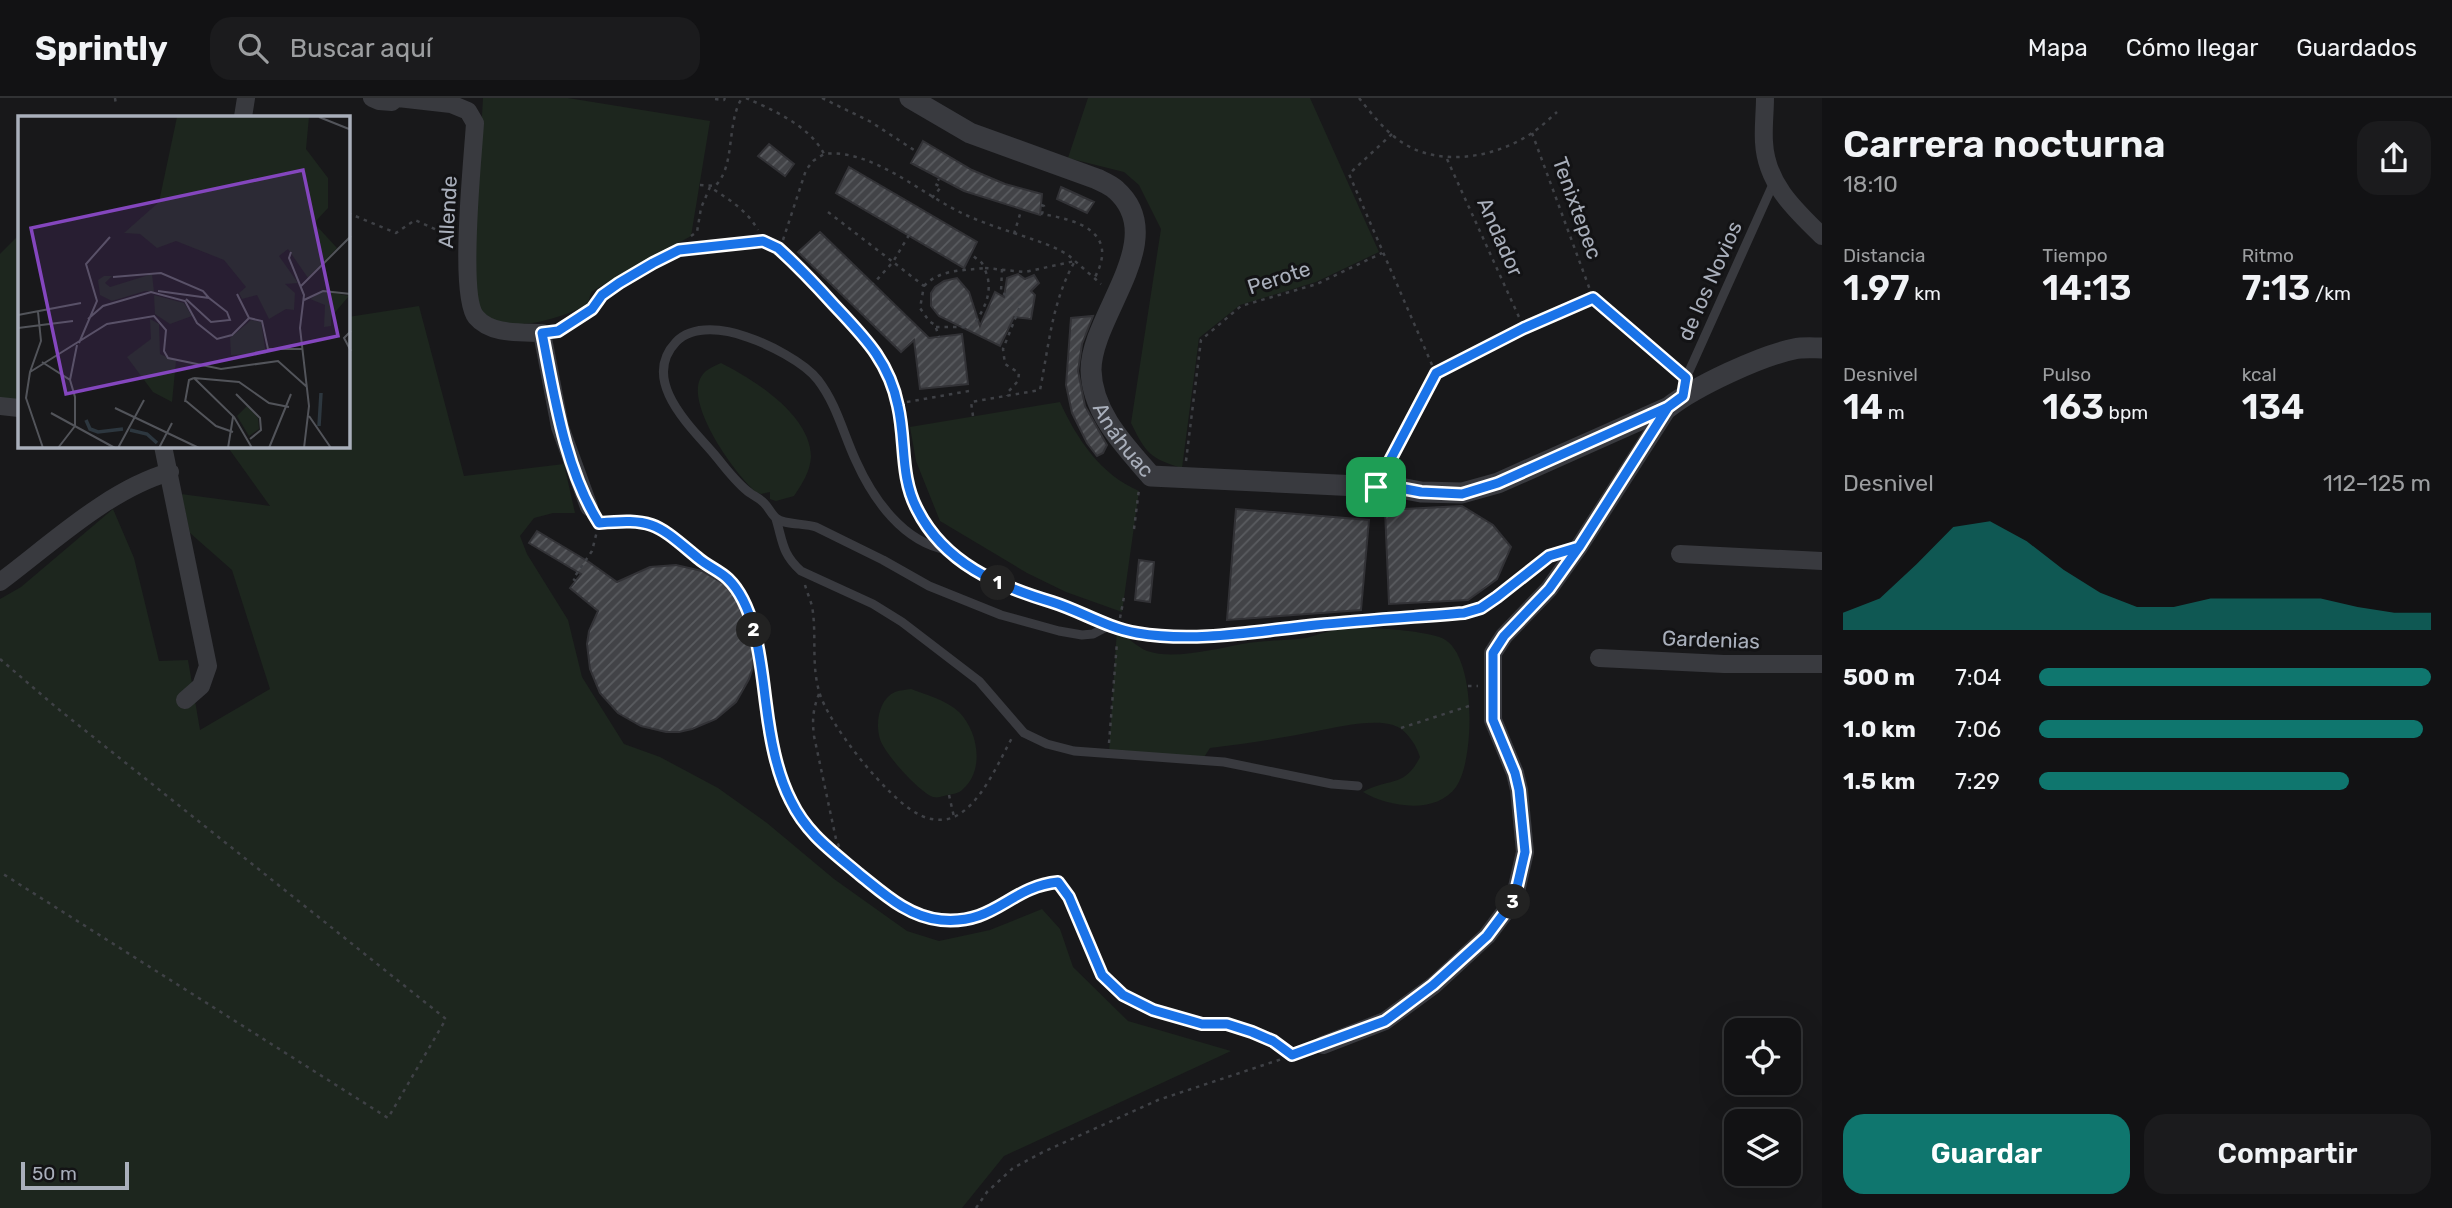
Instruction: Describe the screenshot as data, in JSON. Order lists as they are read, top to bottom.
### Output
{
  "streets": {
    "street": ["Allende", "Anáhuac", "Gardenias"],
    "lane": ["de los Novios"],
    "path": ["Tenixtepec", "Andador", "Perote"]
  },
  "crossings": [
    ["Tenixtepec", "de los Novios"],
    ["Tenixtepec", "Anáhuac"],
    ["de los Novios", "Anáhuac"]
  ],
  "scale_bar": "50 m",
  "page": {
    "header": "Sprintly",
    "search": "Buscar aquí",
    "nav": ["Mapa", "Cómo llegar", "Guardados"],
    "heading": ["Carrera nocturna", "18:10"],
    "stats": [
      ["Distancia", "1.97 km"],
      ["Tiempo", "14:13"],
      ["Ritmo", "7:13 /km"],
      ["Desnivel", "14 m"],
      ["Pulso", "163 bpm"],
      ["kcal", "134"]
    ],
    "chart": ["Desnivel", "112–125 m"],
    "pins": ["1", "2", "3"],
    "list": [
      {
        "name": "500 m",
        "note": "7:04"
      },
      {
        "name": "1.0 km",
        "note": "7:06"
      },
      {
        "name": "1.5 km",
        "note": "7:29"
      }
    ],
    "buttons": ["Guardar", "Compartir"],
    "scale": "50 m"
  }
}
